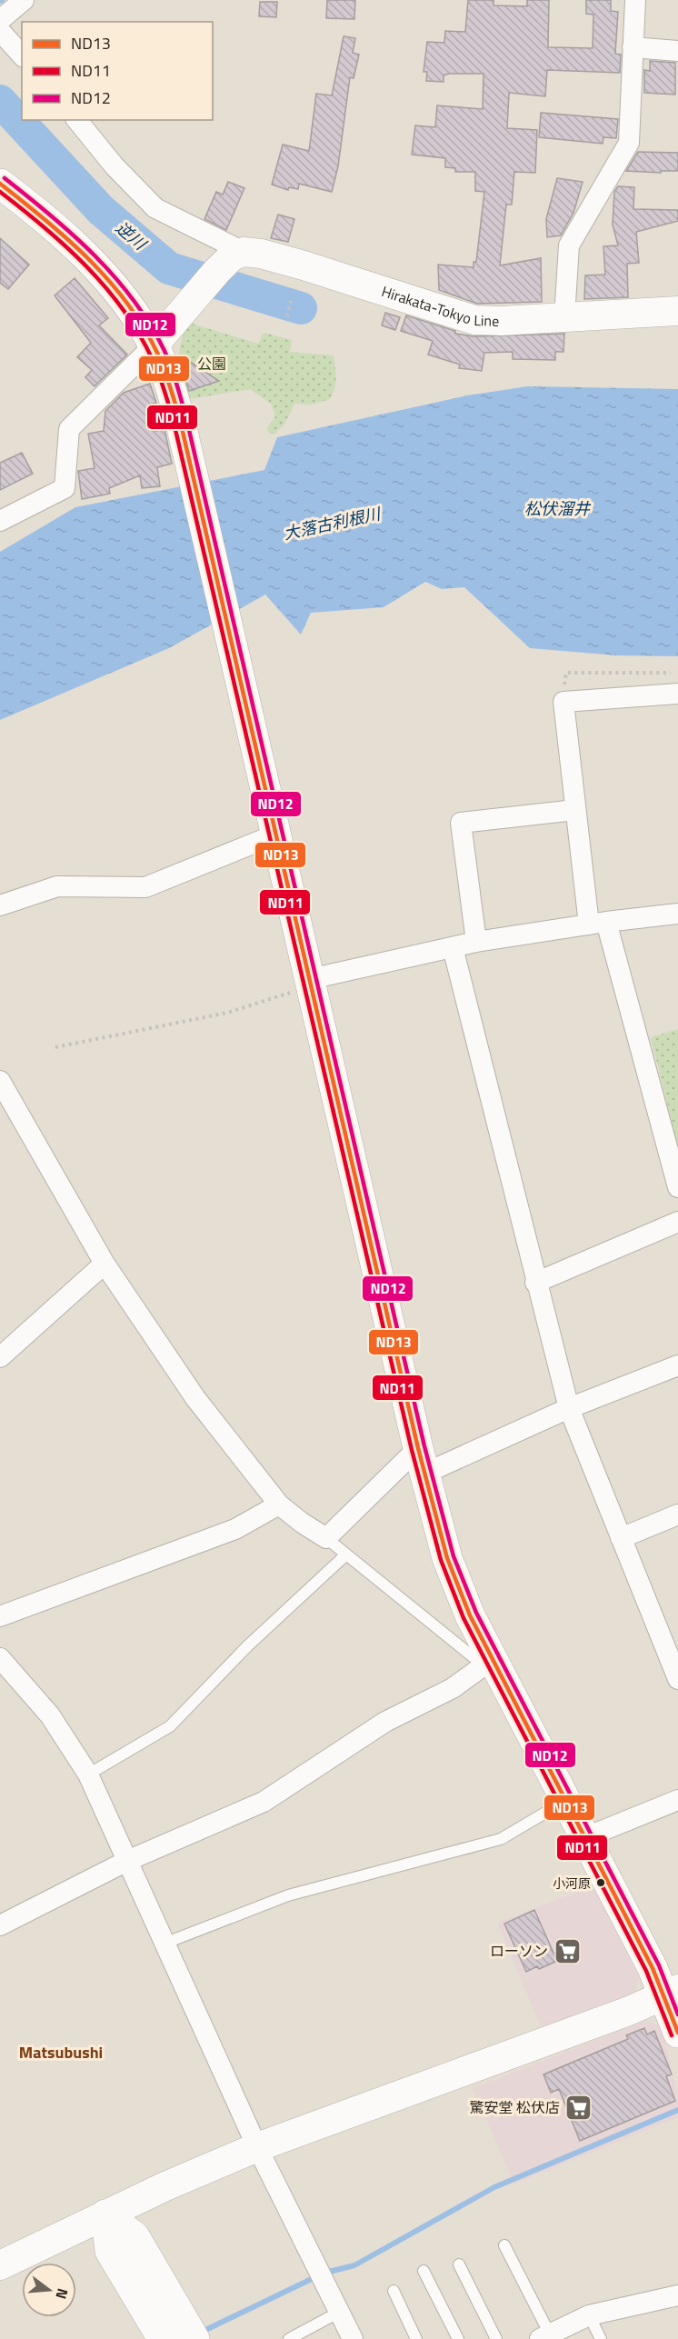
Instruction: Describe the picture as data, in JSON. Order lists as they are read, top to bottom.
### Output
{
  "streets": {
    "street": ["Hirakata-Tokyo Line"]
  },
  "districts": ["Matsubushi"],
  "water": ["逆川", "松伏溜井", "大落古利根川"],
  "parks": ["公園"],
  "places": {
    "other": ["小河原"],
    "supermarket": ["ローソン", "驚安堂 松伏店"]
  },
  "lines": ["transit line ND12", "transit line ND13", "transit line ND11"],
  "legend": ["ND13", "ND11", "ND12"],
  "north": "right"
}
